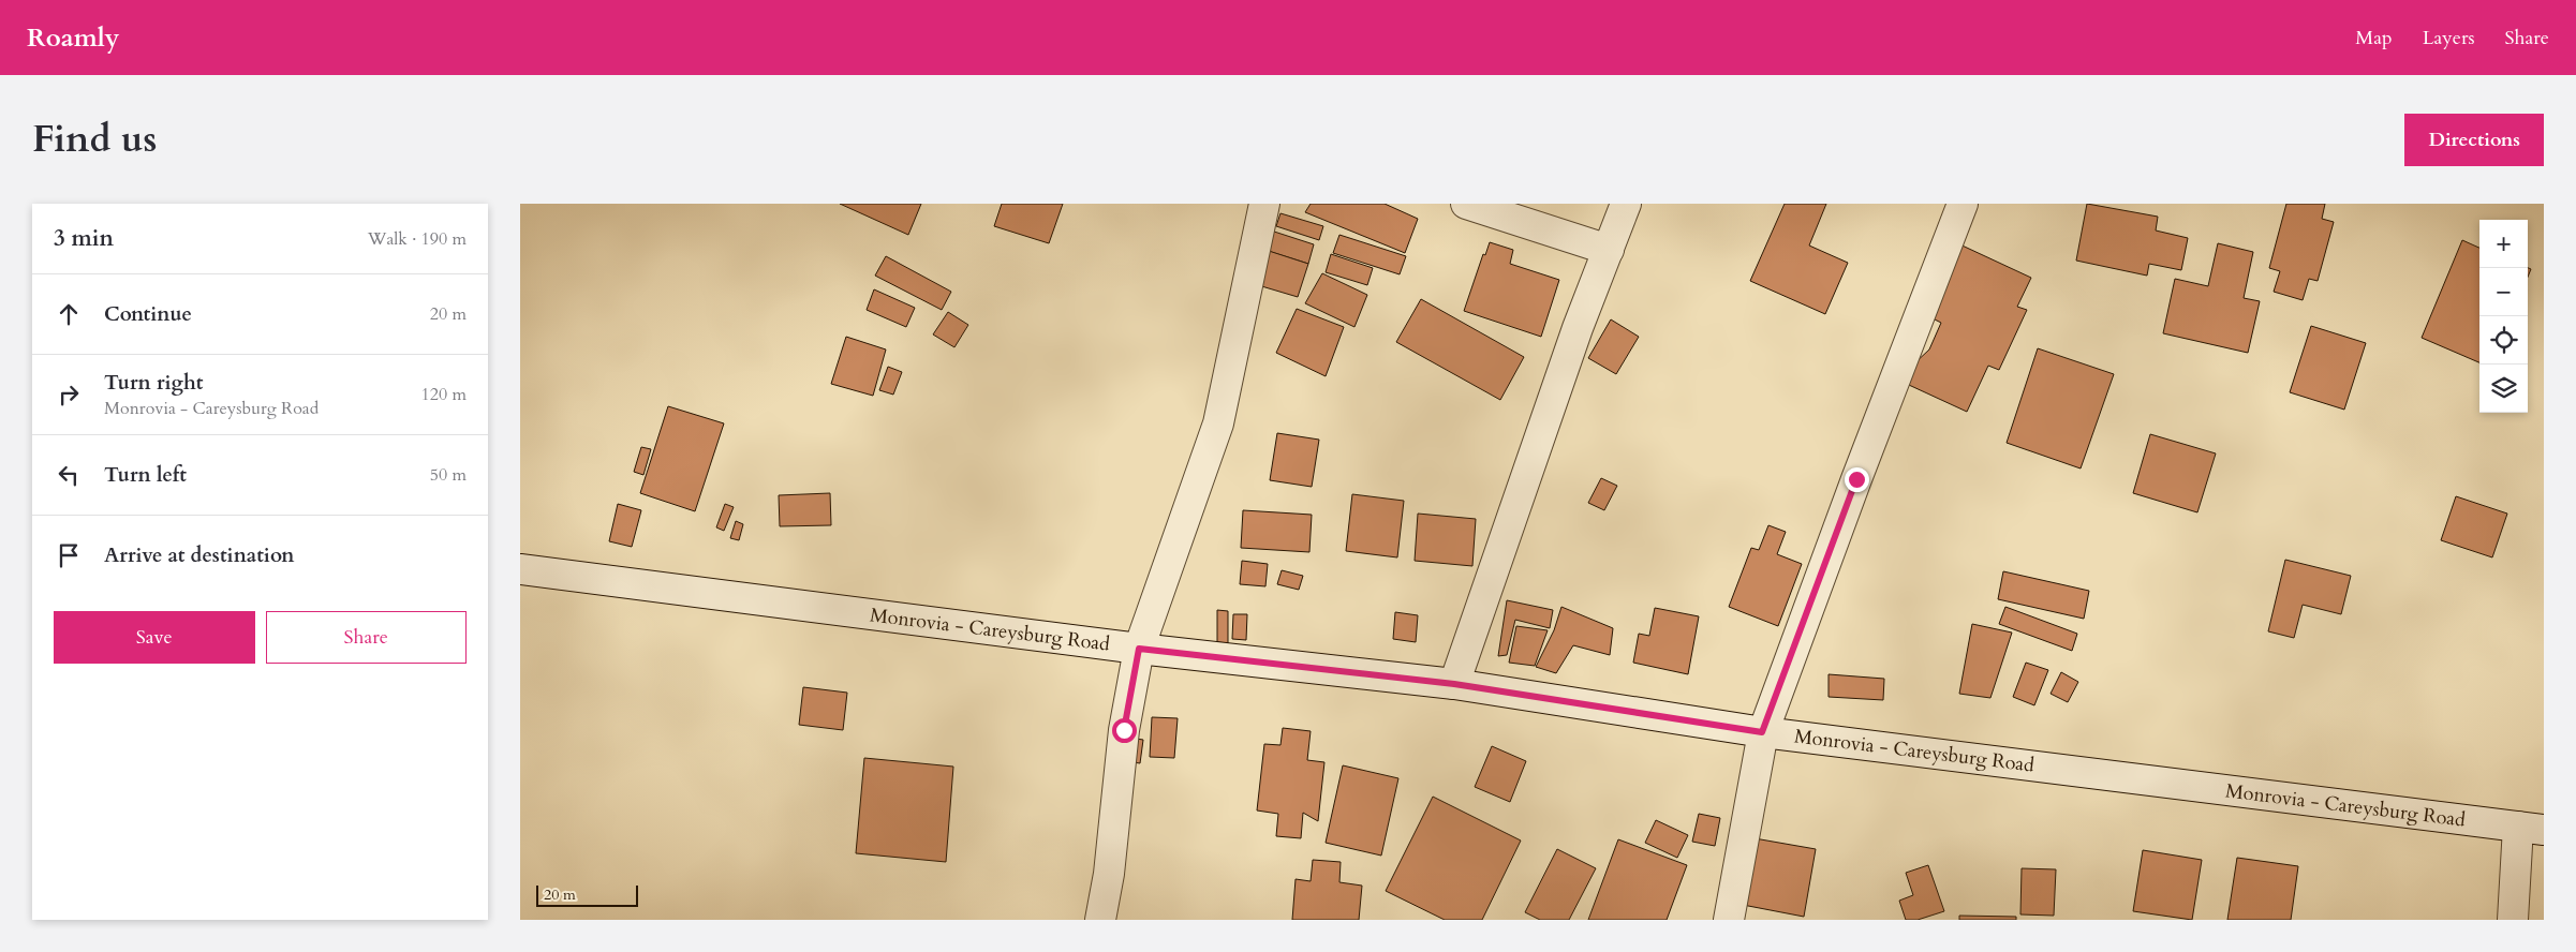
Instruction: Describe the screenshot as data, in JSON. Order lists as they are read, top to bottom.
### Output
{
  "streets": {
    "street": ["Monrovia - Careysburg Road"]
  },
  "scale_bar": "20 m",
  "page": {
    "header": "Roamly",
    "nav": ["Map", "Layers", "Share"],
    "title": "Find us",
    "buttons": [
      "Directions",
      ["Save", "Share"]
    ],
    "heading": ["3 min", "Walk · 190 m"],
    "map_buttons": ["+", "−"],
    "list": [
      ["Continue", "20 m"],
      ["Turn right", "Monrovia - Careysburg Road", "120 m"],
      ["Turn left", "50 m"],
      "Arrive at destination"
    ],
    "scale": "20 m"
  }
}
